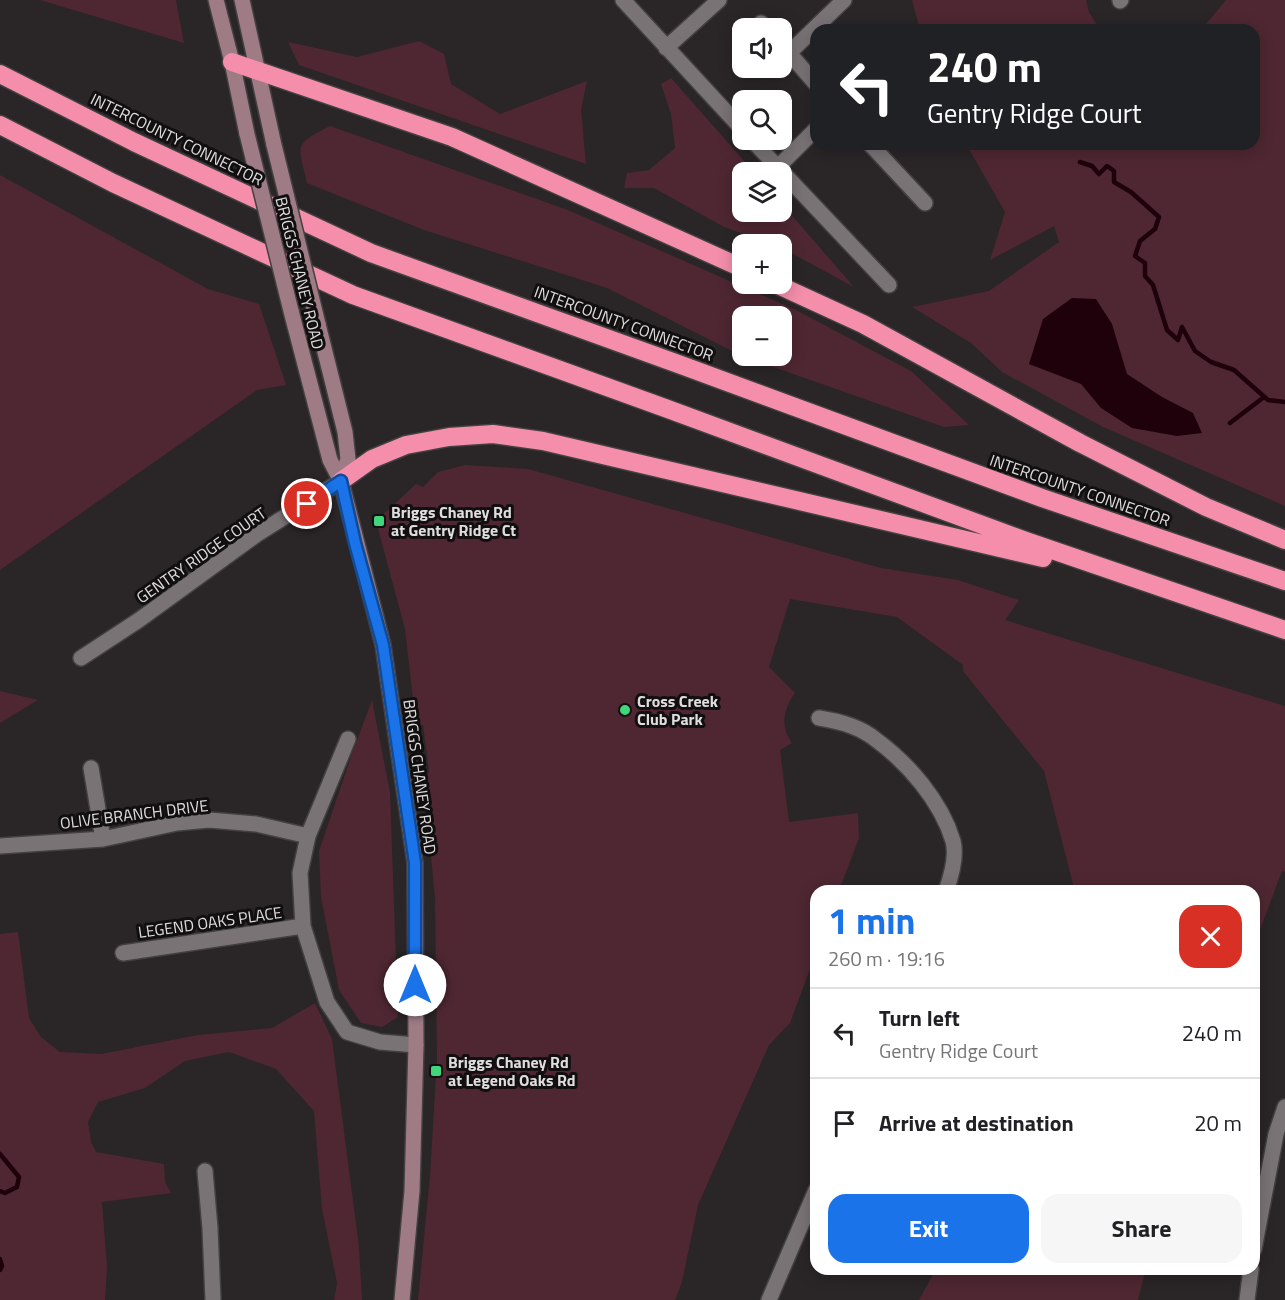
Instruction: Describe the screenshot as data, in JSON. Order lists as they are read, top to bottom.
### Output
{
  "streets": {
    "highway": ["INTERCOUNTY CONNECTOR"],
    "main road": ["BRIGGS CHANEY ROAD"],
    "street": ["GENTRY RIDGE COURT", "OLIVE BRANCH DRIVE", "LEGEND OAKS PLACE"]
  },
  "crossings": [
    ["BRIGGS CHANEY ROAD", "GENTRY RIDGE COURT"]
  ],
  "places": {
    "transit": ["Briggs Chaney Rd at Gentry Ridge Ct", "Briggs Chaney Rd at Legend Oaks Rd"],
    "other": ["Cross Creek Club Park"]
  },
  "page": {
    "map_buttons": ["+", "−"],
    "turn": ["240 m", "Gentry Ridge Court"],
    "heading": ["1 min", "260 m · 19:16"],
    "list": [
      {
        "name": "Turn left",
        "note": "Gentry Ridge Court",
        "value": "240 m"
      },
      {
        "name": "Arrive at destination",
        "value": "20 m"
      }
    ],
    "buttons": ["Exit", "Share"]
  }
}
